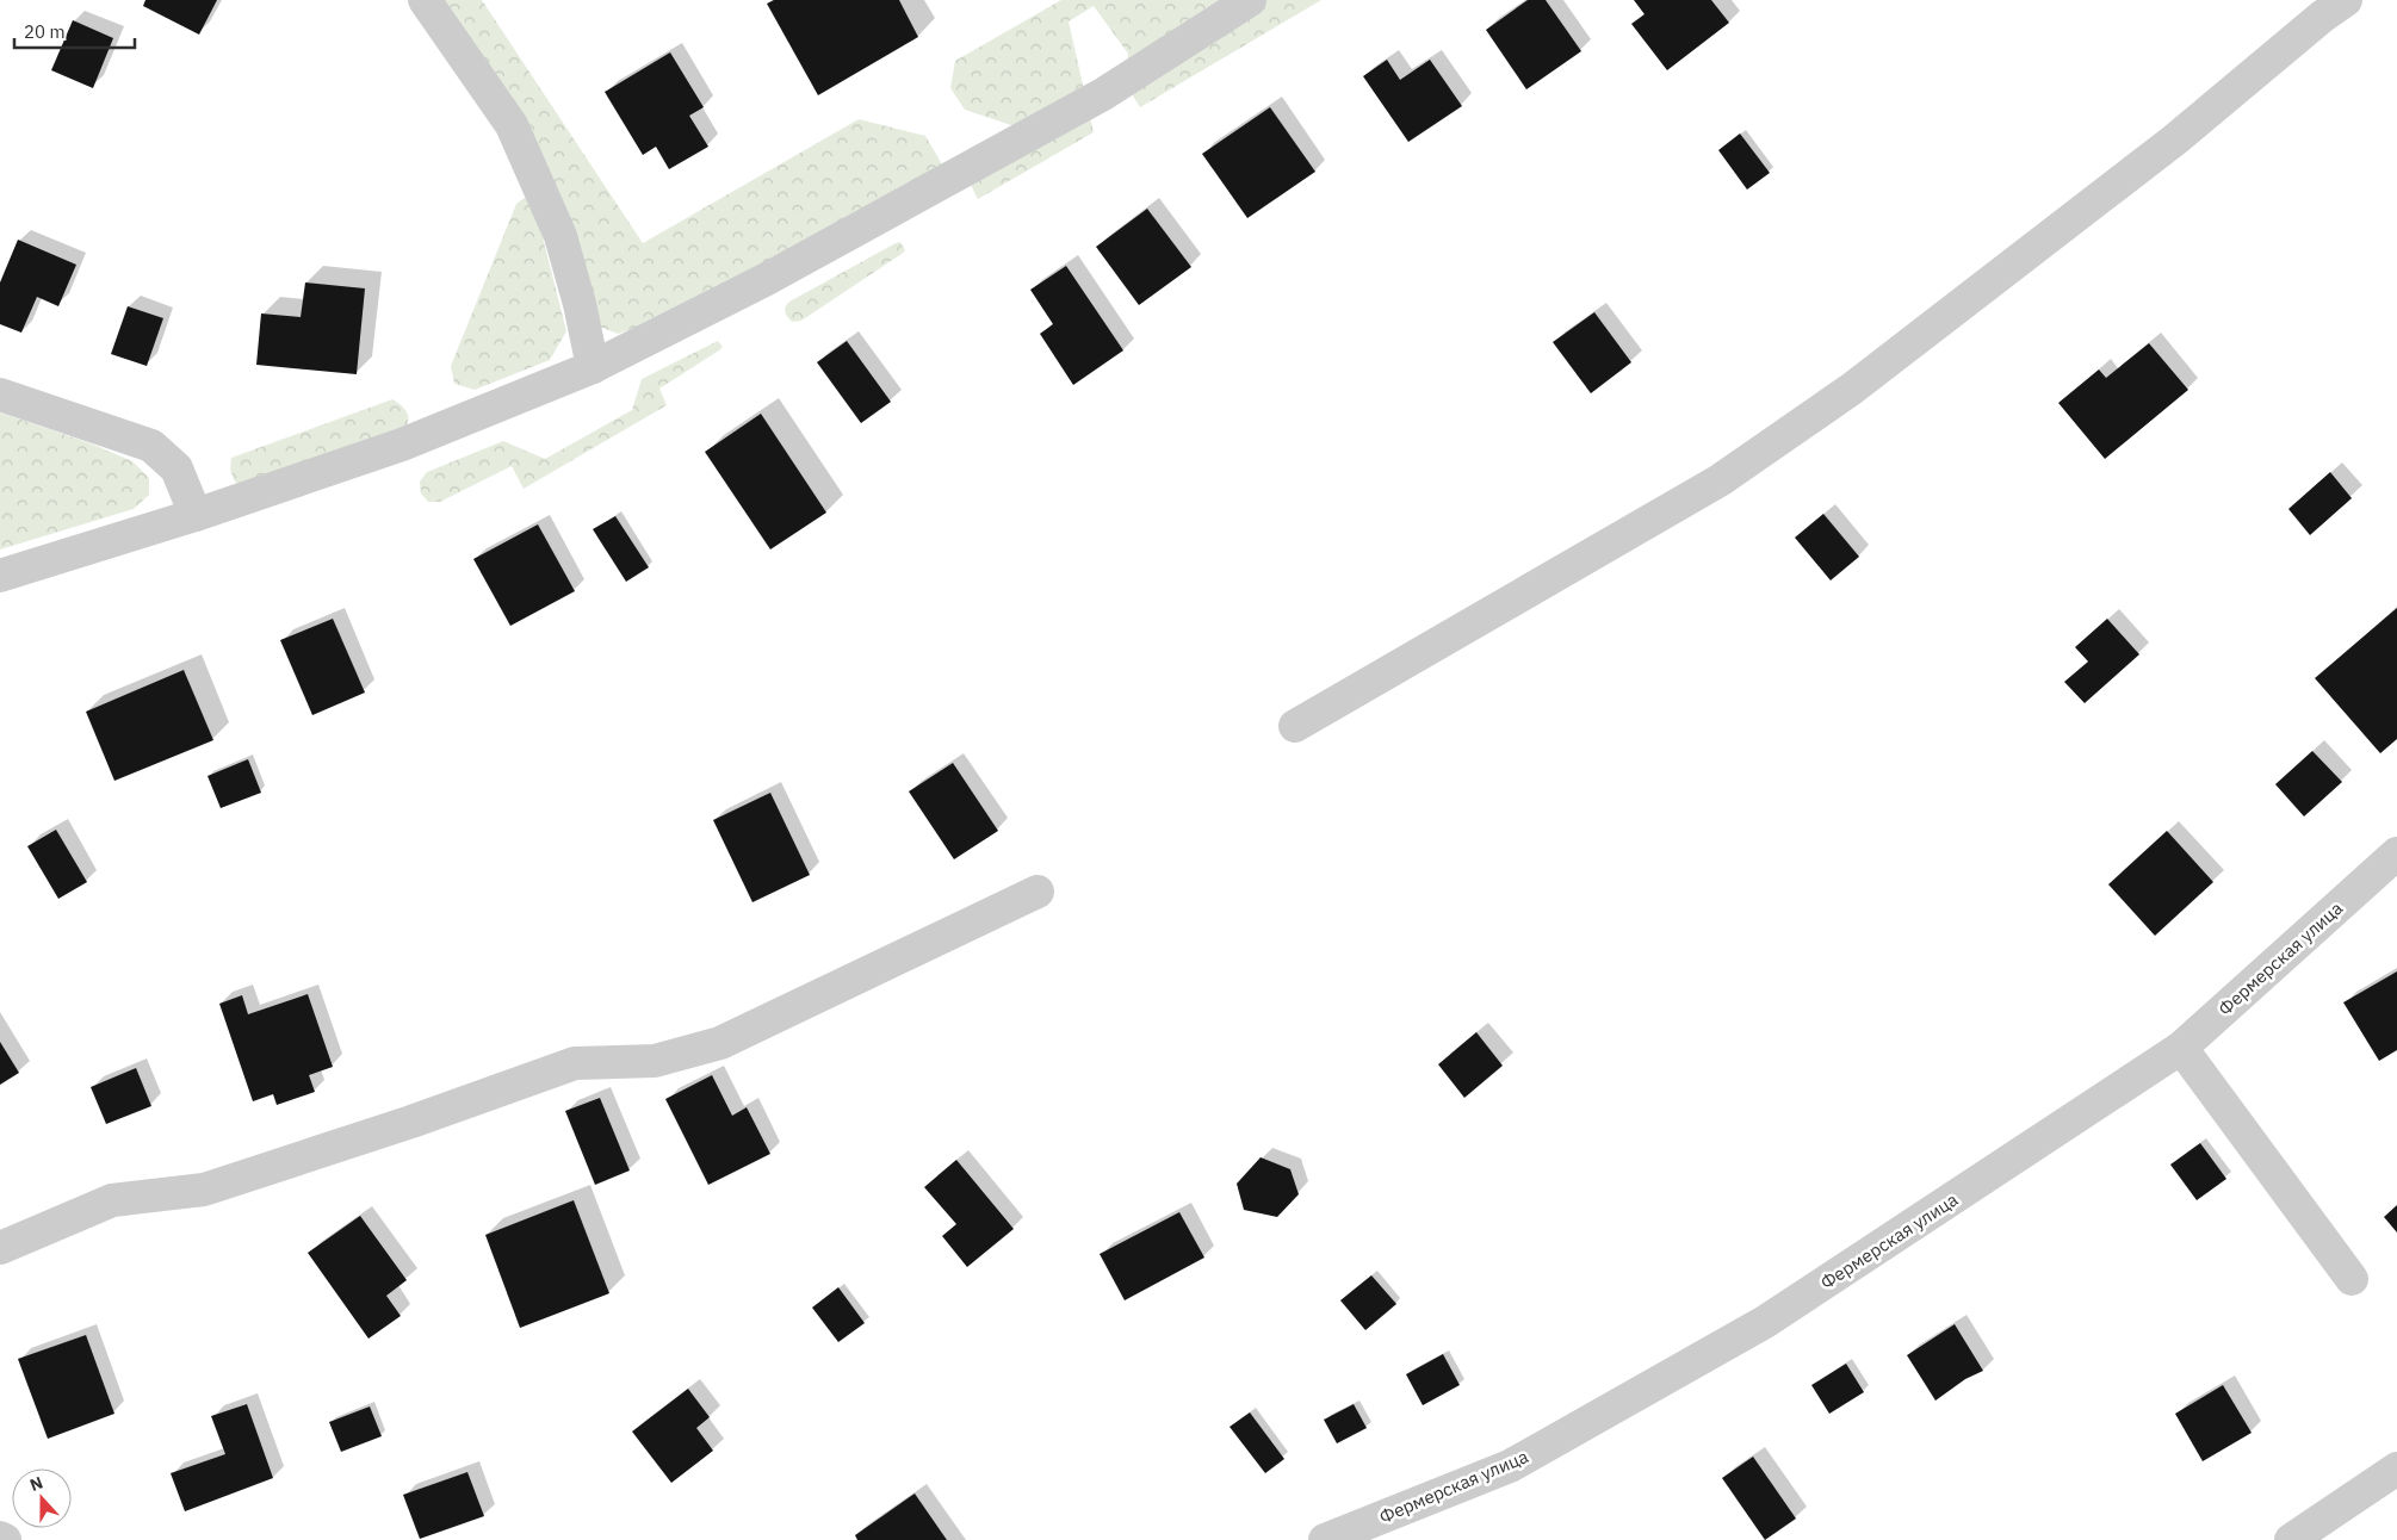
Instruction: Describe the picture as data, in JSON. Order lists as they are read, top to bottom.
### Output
{
  "streets": {
    "street": ["Фермерская улица"]
  },
  "scale_bar": "20 m",
  "north": "top"
}
